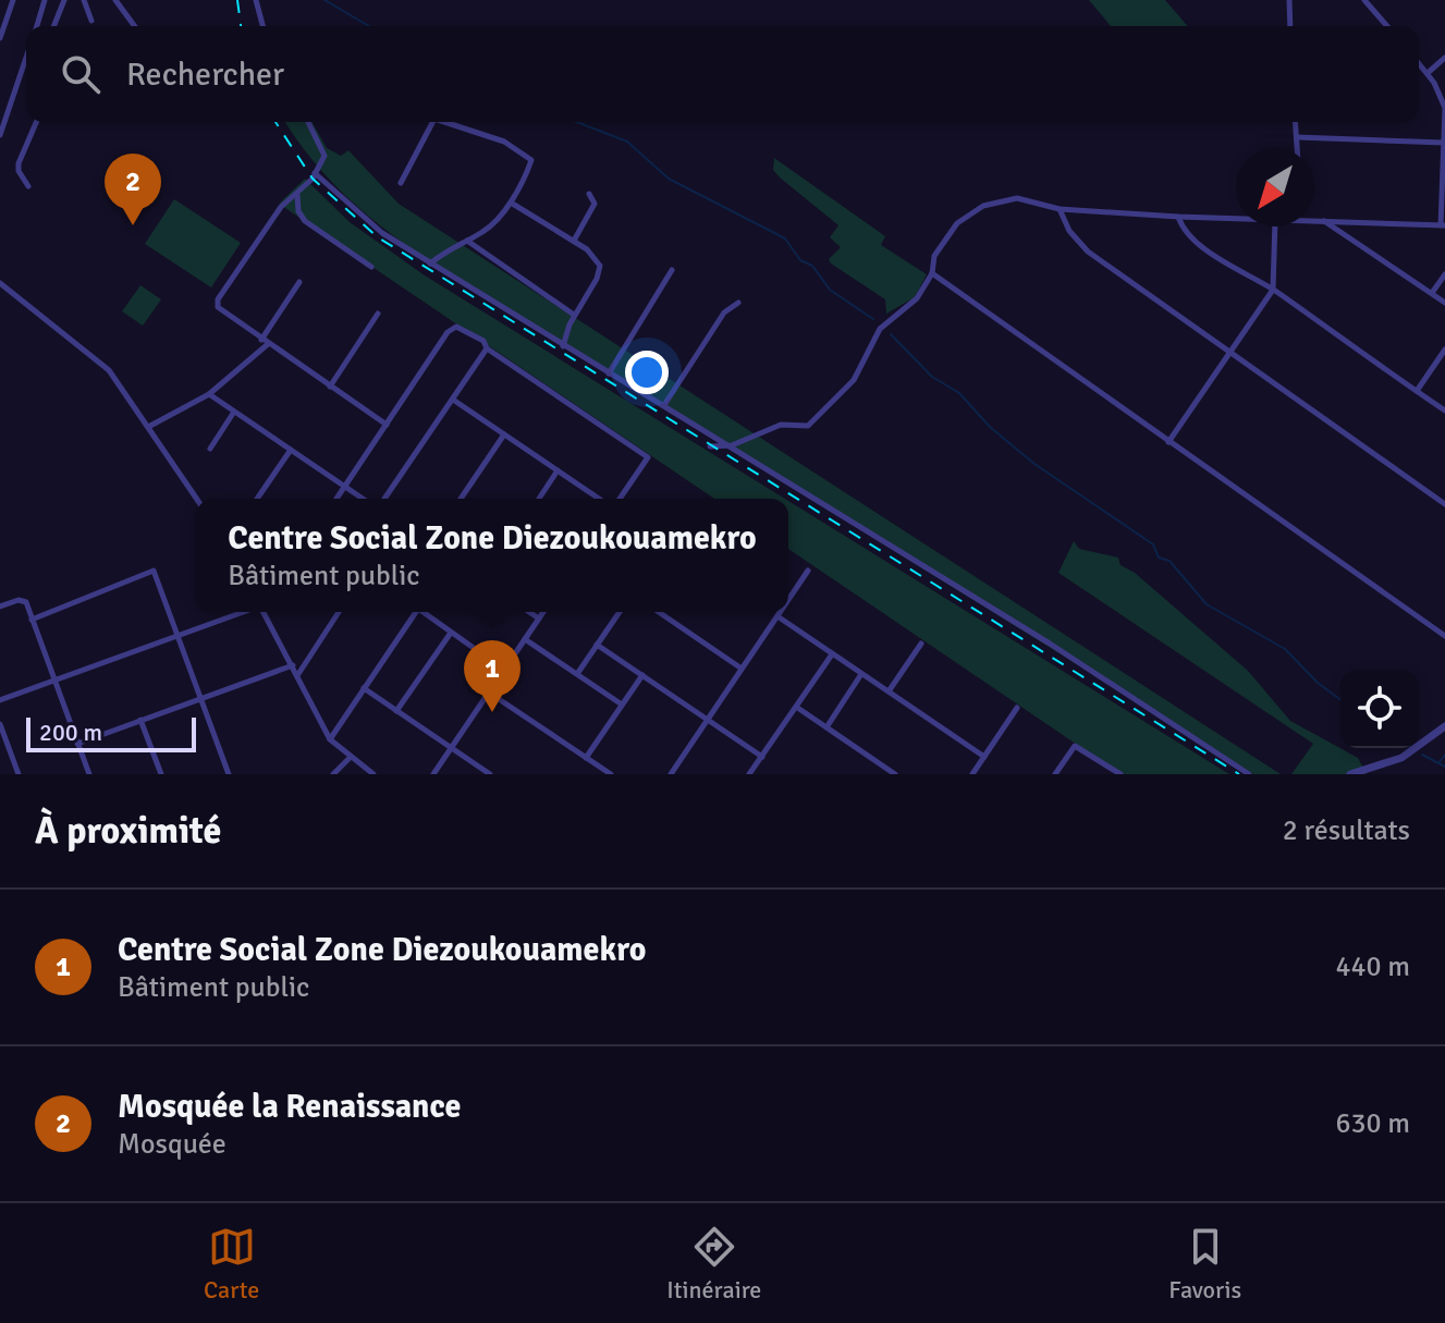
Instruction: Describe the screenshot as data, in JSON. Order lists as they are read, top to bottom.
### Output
{
  "scale_bar": "200 m",
  "north": "bottom left",
  "page": {
    "search": "Rechercher",
    "pins": ["2", "1"],
    "popup": ["Centre Social Zone Diezoukouamekro", "Bâtiment public"],
    "scale": "200 m",
    "heading": ["À proximité", "2 résultats"],
    "list": [
      {
        "mark": "1",
        "name": "Centre Social Zone Diezoukouamekro",
        "note": "Bâtiment public",
        "value": "440 m"
      },
      {
        "mark": "2",
        "name": "Mosquée la Renaissance",
        "note": "Mosquée",
        "value": "630 m"
      }
    ],
    "nav": ["Carte", "Itinéraire", "Favoris"]
  }
}
